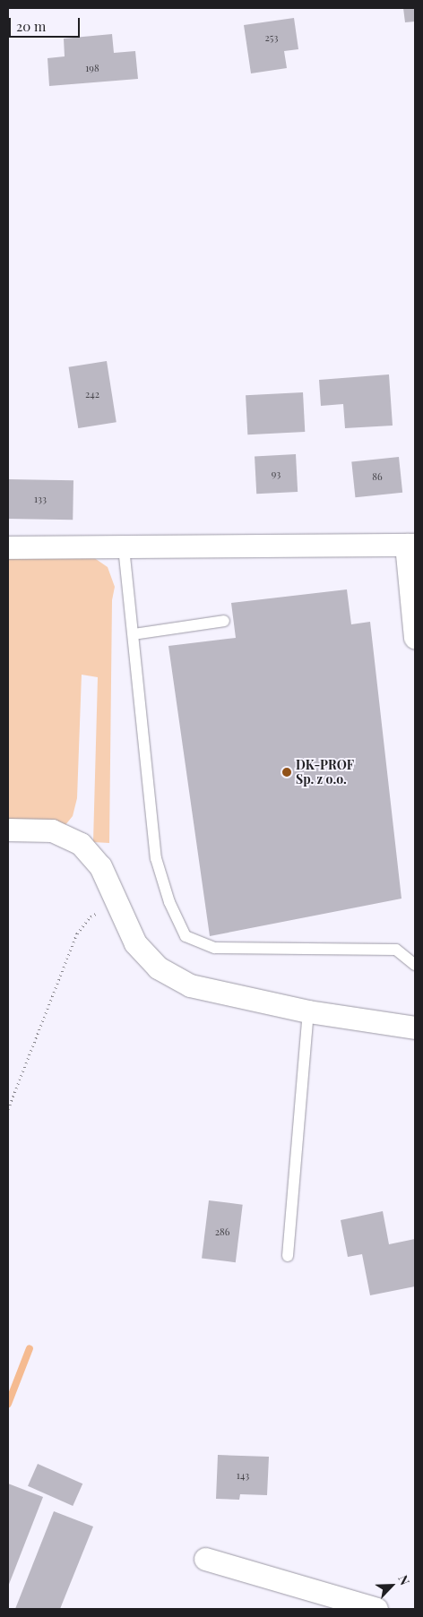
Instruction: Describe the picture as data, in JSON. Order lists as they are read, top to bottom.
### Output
{
  "places": ["DK-PROF Sp. z o.o."],
  "house_numbers": [
    "253",
    "198",
    "242",
    "93",
    "86",
    "133",
    "286",
    "143"
  ],
  "scale_bar": "20 m",
  "north": "top right"
}
